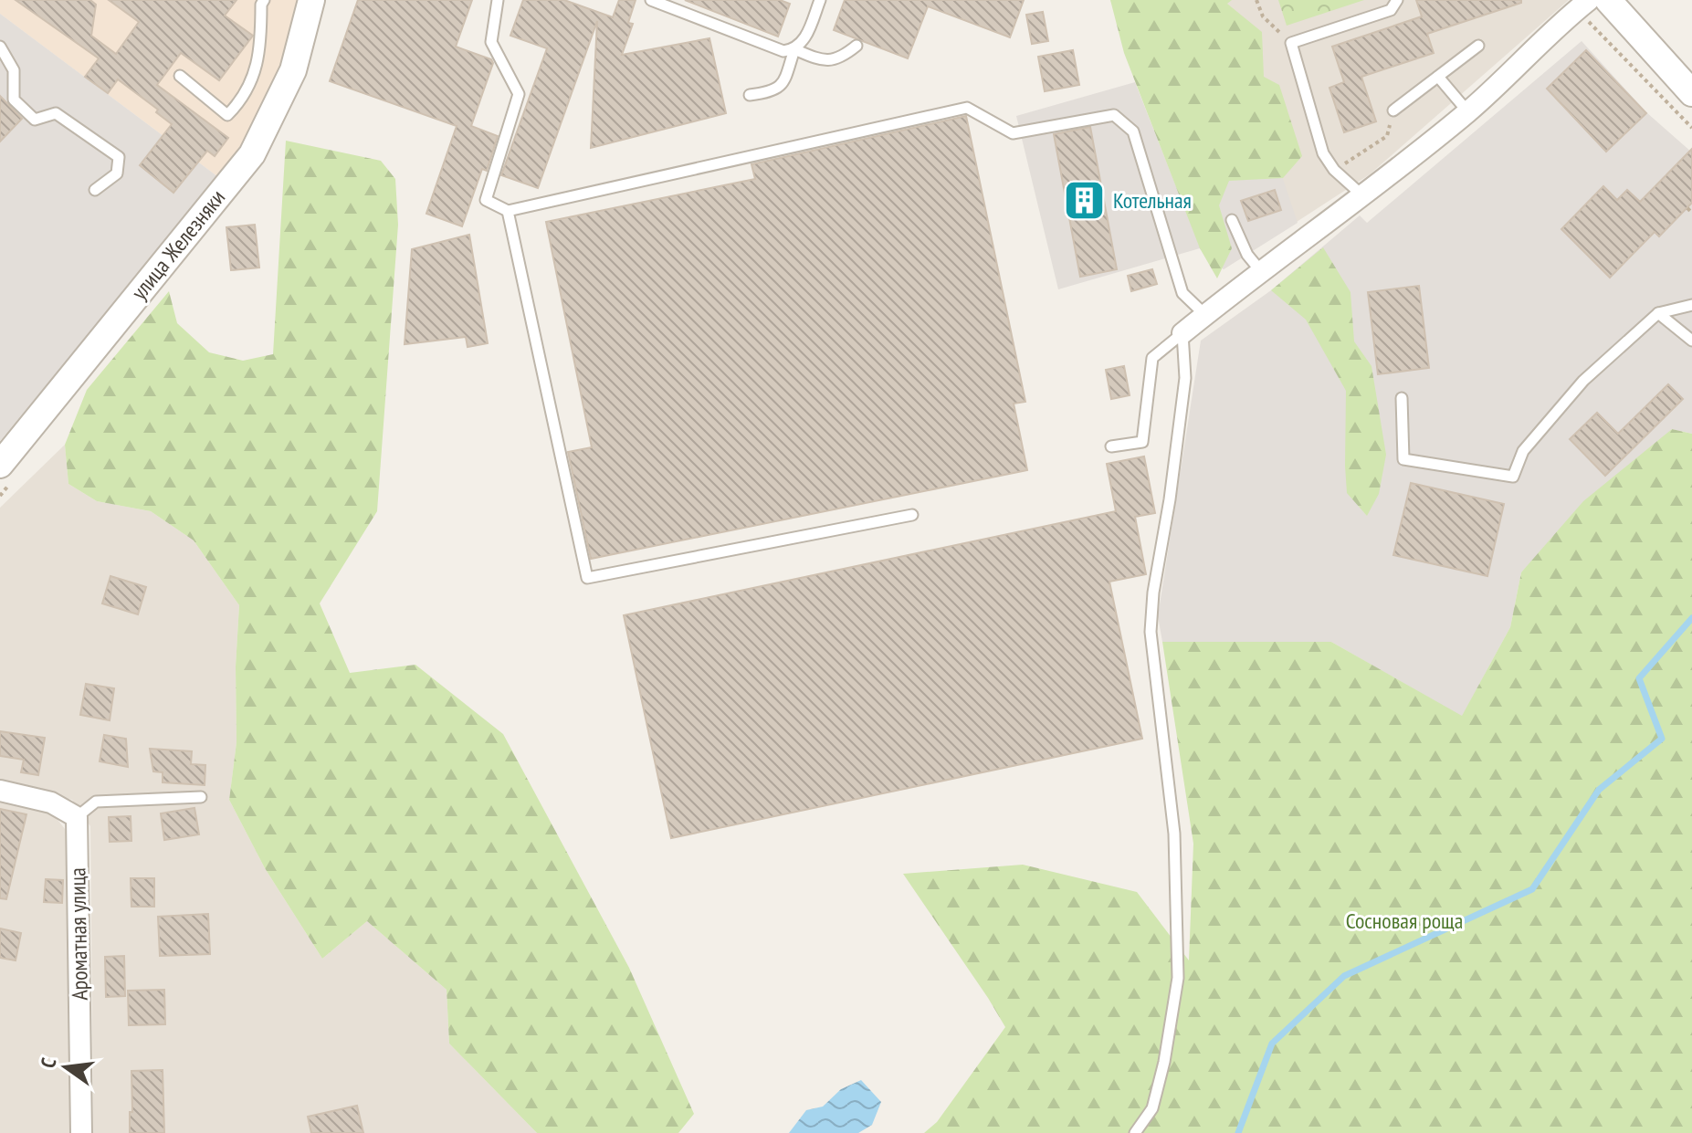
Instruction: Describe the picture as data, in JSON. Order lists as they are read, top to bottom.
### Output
{
  "streets": {
    "street": ["улица Железняки", "Ароматная улица"]
  },
  "parks": ["Сосновая роща"],
  "places": {
    "building": ["Котельная"]
  },
  "north": "left"
}
